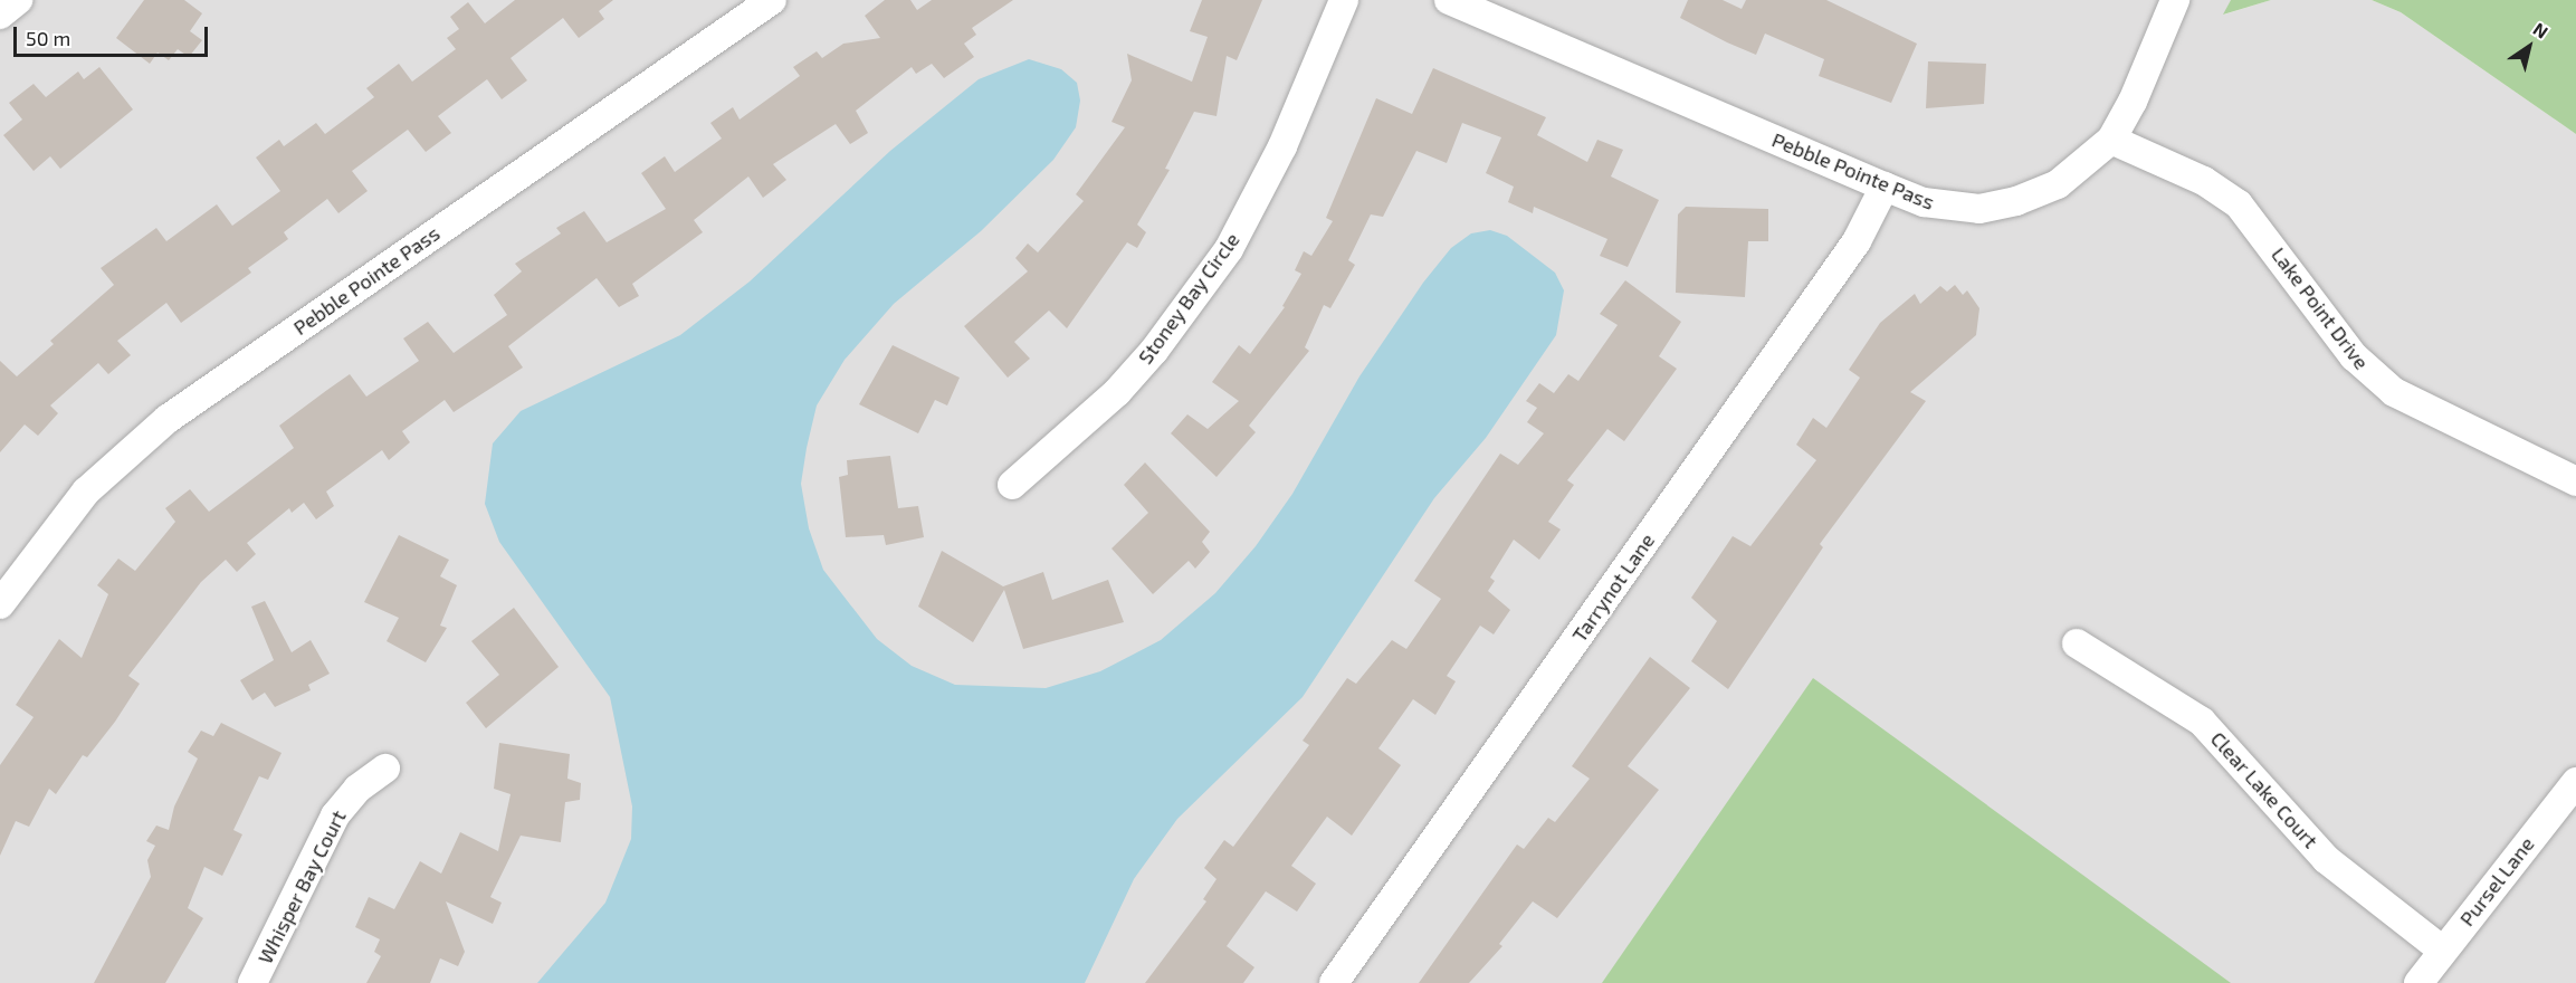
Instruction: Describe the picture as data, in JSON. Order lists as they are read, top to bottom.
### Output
{
  "streets": {
    "street": [
      "Pebble Pointe Pass",
      "Stoney Bay Circle",
      "Lake Point Drive",
      "Tarrynot Lane",
      "Clear Lake Court",
      "Pursel Lane",
      "Whisper Bay Court"
    ]
  },
  "crossings": [
    ["Pebble Pointe Pass", "Lake Point Drive"],
    ["Pebble Pointe Pass", "Tarrynot Lane"],
    ["Clear Lake Court", "Pursel Lane"]
  ],
  "scale_bar": "50 m",
  "north": "top right"
}
